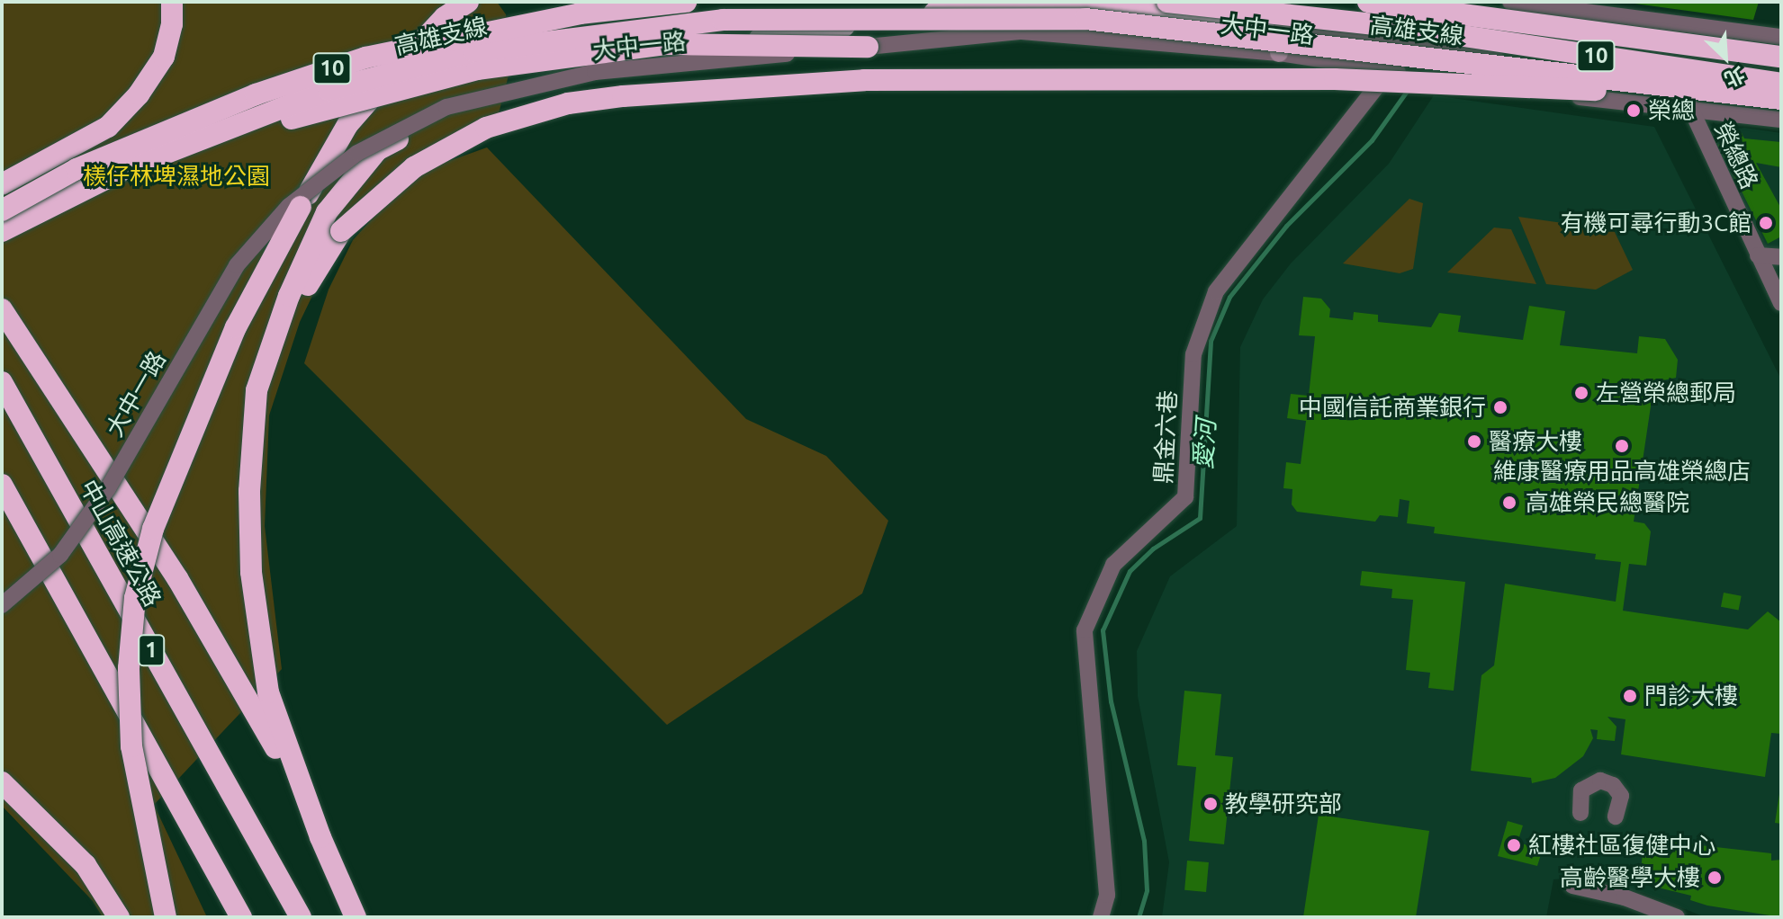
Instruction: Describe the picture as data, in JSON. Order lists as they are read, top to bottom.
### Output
{
  "streets": {
    "highway": [
      "高雄支線",
      "10",
      "中山高速公路",
      "1"
    ],
    "street": ["大中一路", "榮總路", "鼎金六巷"]
  },
  "crossings": [
    ["大中一路", "高雄支線"],
    ["大中一路", "榮總路"],
    ["大中一路", "鼎金六巷"]
  ],
  "water": ["愛河"],
  "parks": ["檨仔林埤濕地公園"],
  "places": [
    "榮總",
    "有機可尋行動3C館",
    "左營榮總郵局",
    "中國信託商業銀行",
    "醫療大樓",
    "維康醫療用品高雄榮總店",
    "高雄榮民總醫院",
    "門診大樓",
    "教學研究部",
    "紅樓社區復健中心",
    "高齡醫學大樓"
  ],
  "north": "bottom right"
}
